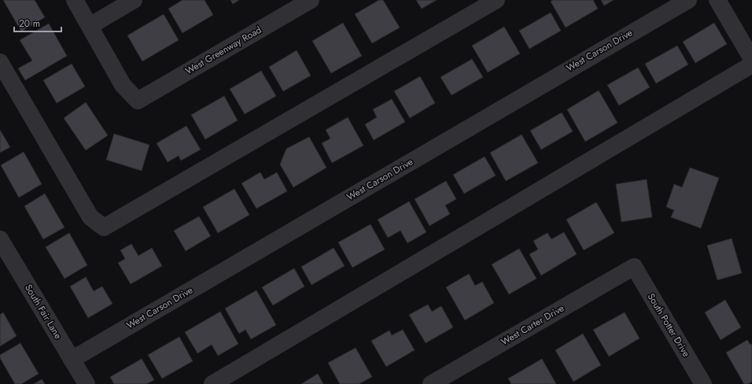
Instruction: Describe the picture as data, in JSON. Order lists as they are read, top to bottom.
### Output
{
  "streets": {
    "street": [
      "West Greenway Road",
      "West Carson Drive",
      "South Fair Lane",
      "West Carter Drive",
      "South Potter Drive"
    ]
  },
  "crossings": [
    ["West Carson Drive", "South Fair Lane"],
    ["West Carter Drive", "South Potter Drive"]
  ],
  "scale_bar": "20 m"
}
